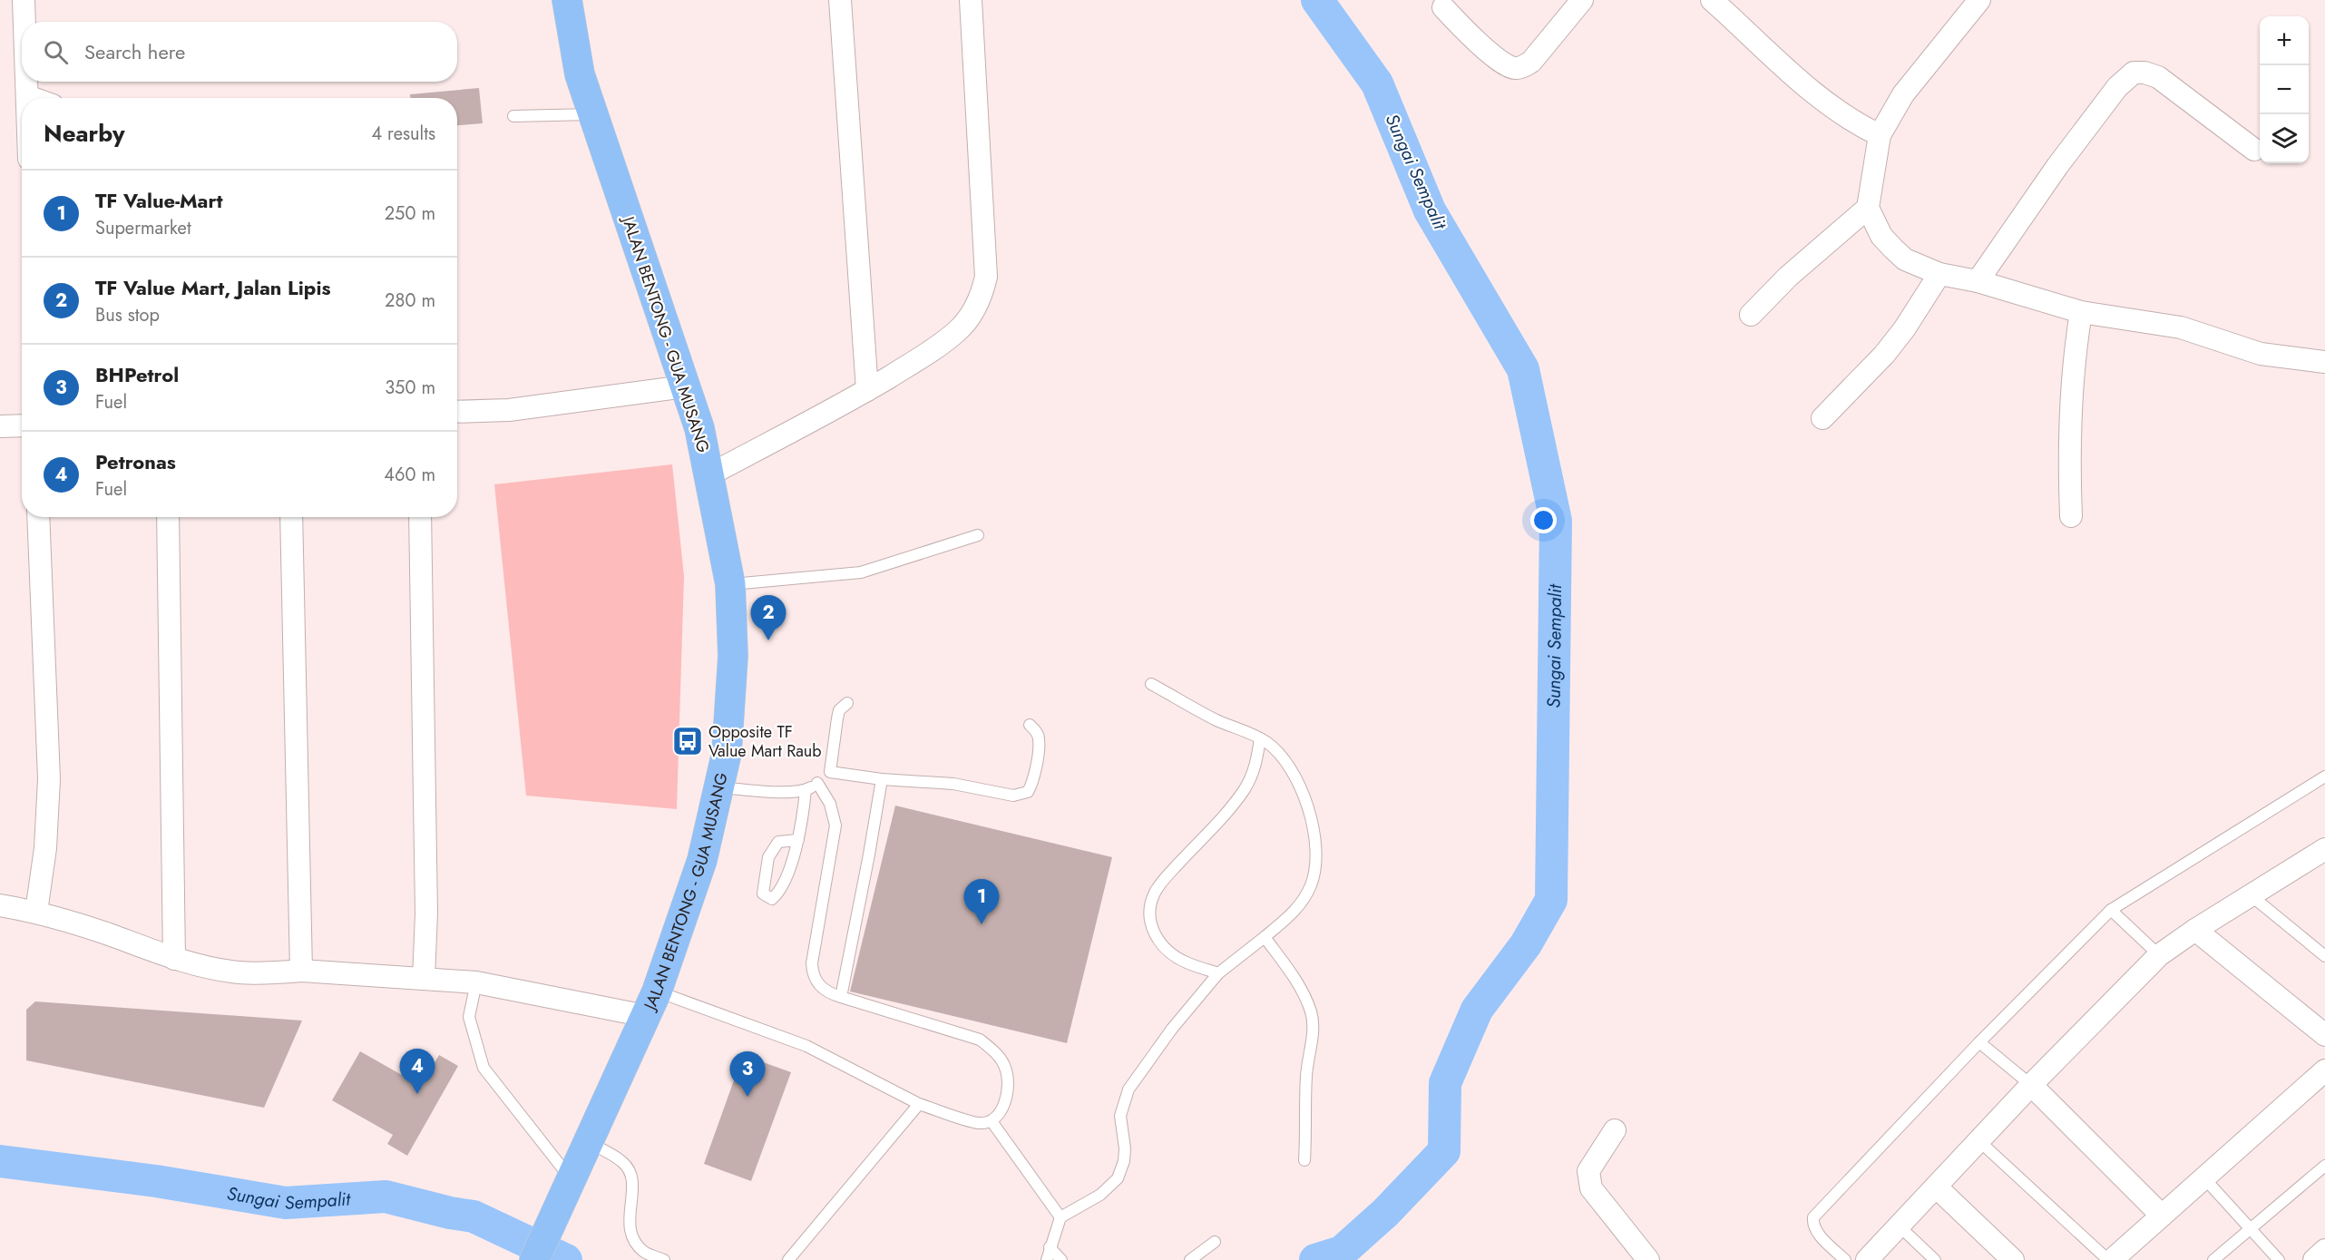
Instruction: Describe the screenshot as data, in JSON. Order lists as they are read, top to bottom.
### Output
{
  "streets": {
    "main road": ["JALAN BENTONG - GUA MUSANG"]
  },
  "water": ["Sungai Sempalit"],
  "places": {
    "bus stop": ["Opposite TF Value Mart Raub"]
  },
  "page": {
    "map_buttons": ["+", "−"],
    "search": "Search here",
    "heading": ["Nearby", "4 results"],
    "list": [
      {
        "mark": "1",
        "name": "TF Value-Mart",
        "note": "Supermarket",
        "value": "250 m"
      },
      {
        "mark": "2",
        "name": "TF Value Mart, Jalan Lipis",
        "note": "Bus stop",
        "value": "280 m"
      },
      {
        "mark": "3",
        "name": "BHPetrol",
        "note": "Fuel",
        "value": "350 m"
      },
      {
        "mark": "4",
        "name": "Petronas",
        "note": "Fuel",
        "value": "460 m"
      }
    ],
    "pins": [
      "2",
      "1",
      "4",
      "3"
    ]
  }
}
